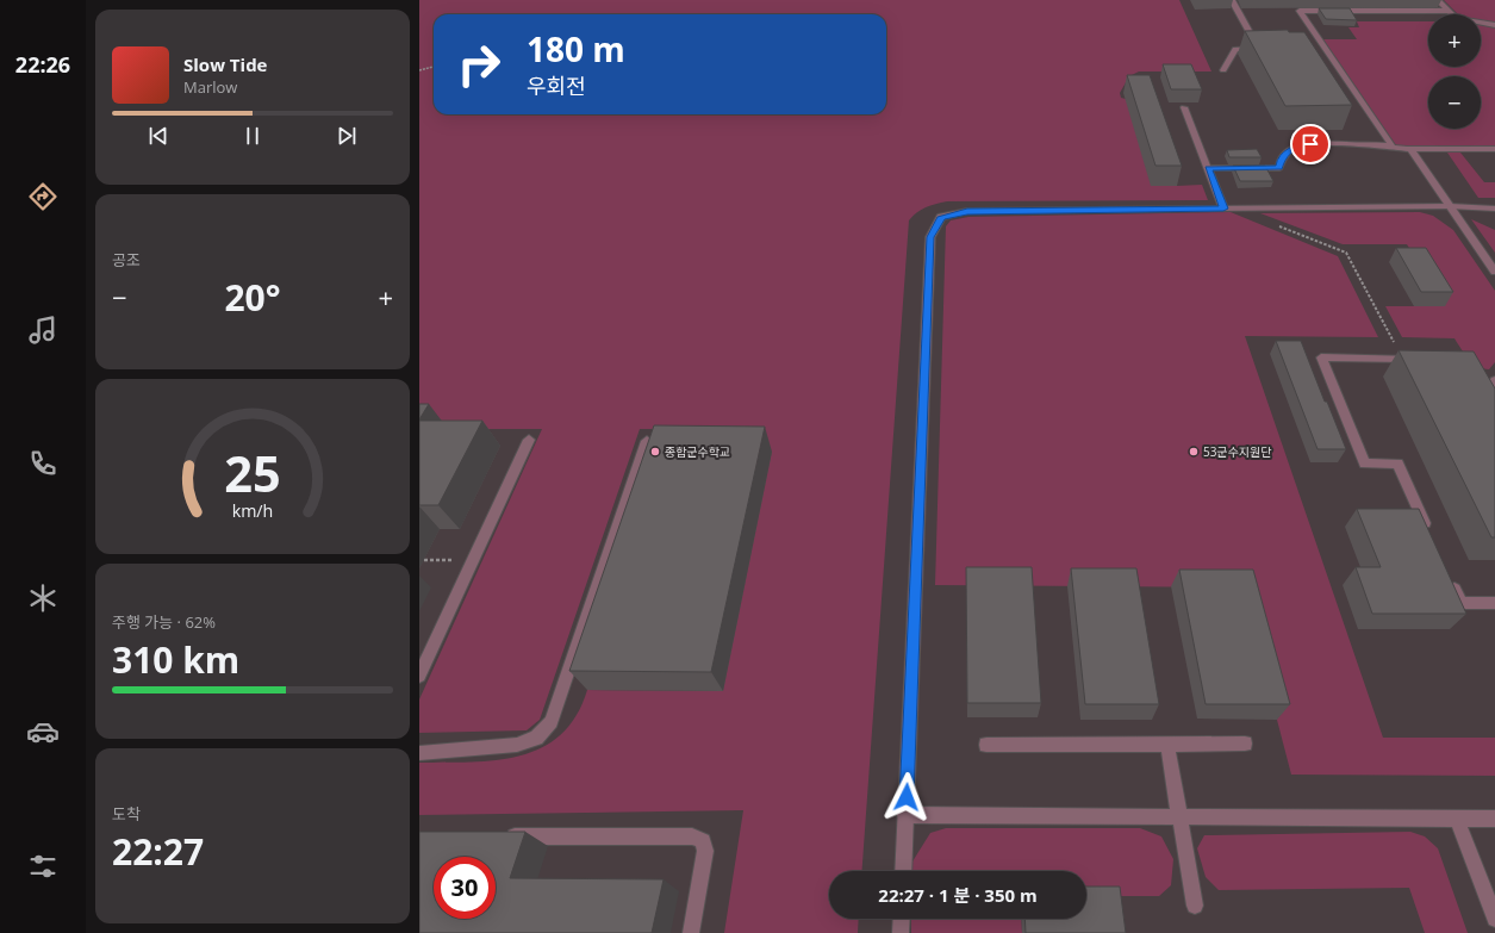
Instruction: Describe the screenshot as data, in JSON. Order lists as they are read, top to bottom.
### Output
{
  "places": ["종합군수학교", "53군수지원단"],
  "page": {
    "tabs": "22:26",
    "map_buttons": ["+", "−"],
    "turn": ["180 m", "우회전"],
    "song": ["Slow Tide", "Marlow"],
    "tile": [
      "공조",
      ["주행 가능 · 62%", "310 km"],
      ["도착", "22:27"]
    ],
    "heat": ["−", "20°", "+"],
    "limit": "30",
    "trip": "22:27 · 1 분 · 350 m",
    "gauge": ["25", "km/h"]
  }
}
